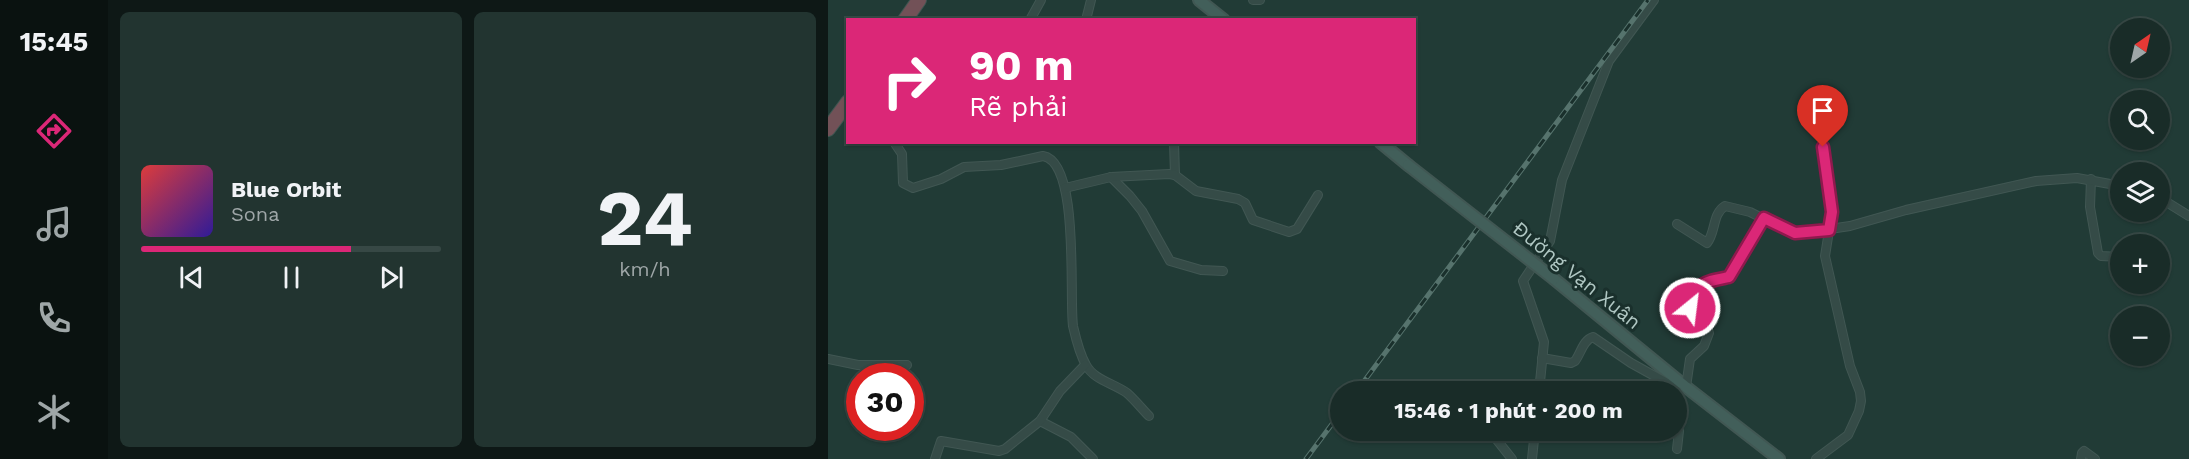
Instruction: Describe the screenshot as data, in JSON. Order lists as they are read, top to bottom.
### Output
{
  "streets": {
    "main road": ["Đường Vạn Xuân"]
  },
  "north": "top right",
  "page": {
    "tabs": "15:45",
    "tile": ["24", "km/h"],
    "map_buttons": ["+", "−"],
    "turn": ["90 m", "Rẽ phải"],
    "song": ["Blue Orbit", "Sona"],
    "limit": "30",
    "trip": "15:46 · 1 phút · 200 m"
  }
}
